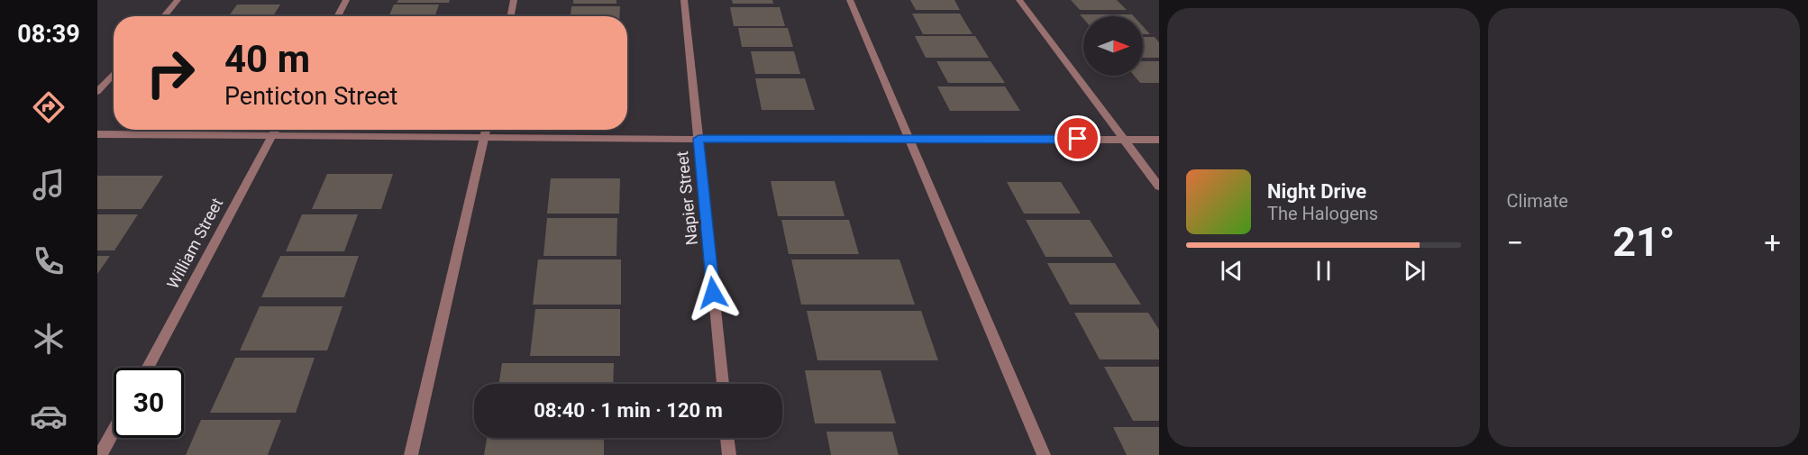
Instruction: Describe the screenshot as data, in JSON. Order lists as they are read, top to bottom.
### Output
{
  "streets": {
    "street": ["Napier Street", "William Street"]
  },
  "north": "right",
  "page": {
    "tabs": "08:39",
    "tile": "Climate",
    "turn": ["40 m", "Penticton Street"],
    "song": ["Night Drive", "The Halogens"],
    "heat": ["−", "21°", "+"],
    "limit": "30",
    "trip": "08:40 · 1 min · 120 m"
  }
}
